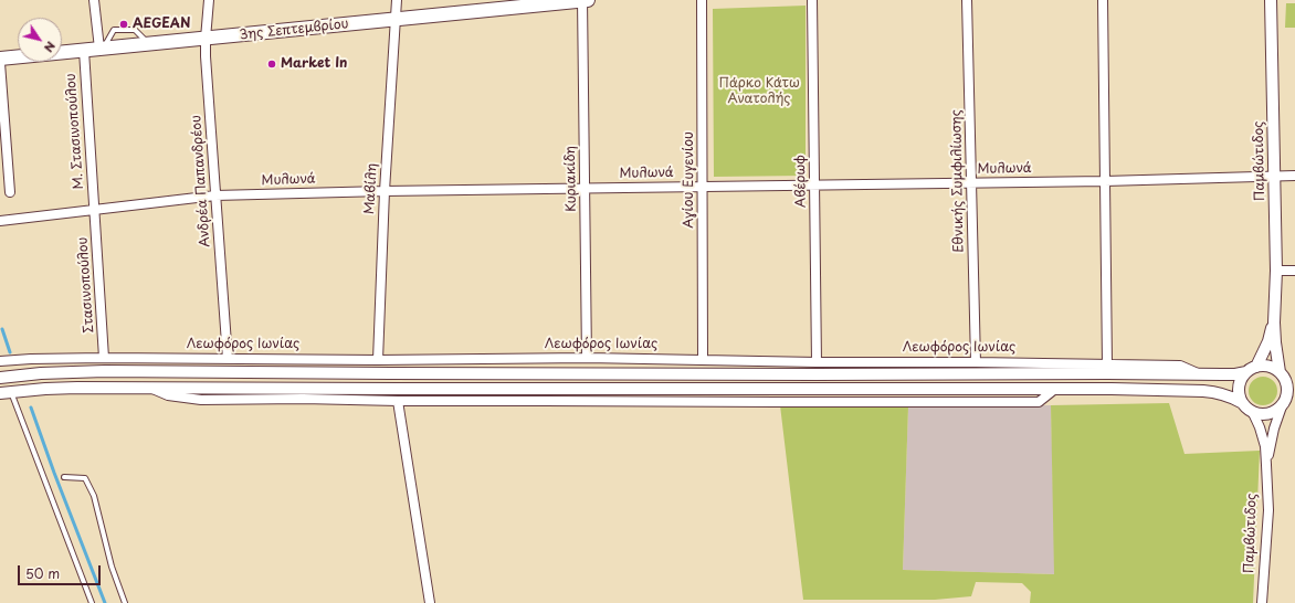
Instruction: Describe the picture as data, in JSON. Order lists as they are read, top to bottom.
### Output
{
  "streets": {
    "main road": ["3ης Σεπτεμβρίου"],
    "street": [
      "Μ. Στασινοπούλου",
      "Παμβώτιδος",
      "Μυλωνά",
      "Κυριακίδη",
      "Αγίου Ευγενίου",
      "Ανδρέα Παπανδρέου",
      "Αβέρωφ",
      "Εθνικής Συμφιλίωσης",
      "Μαβίλη",
      "Στασινοπούλου",
      "Λεωφόρος Ιωνίας"
    ]
  },
  "crossings": [
    ["3ης Σεπτεμβρίου", "Μ. Στασινοπούλου"],
    ["3ης Σεπτεμβρίου", "Κυριακίδη"],
    ["3ης Σεπτεμβρίου", "Ανδρέα Παπανδρέου"],
    ["3ης Σεπτεμβρίου", "Μαβίλη"],
    ["Μ. Στασινοπούλου", "Μυλωνά"],
    ["Μ. Στασινοπούλου", "Στασινοπούλου"],
    ["Παμβώτιδος", "Μυλωνά"],
    ["Παμβώτιδος", "Λεωφόρος Ιωνίας"],
    ["Μυλωνά", "Κυριακίδη"],
    ["Μυλωνά", "Αγίου Ευγενίου"],
    ["Μυλωνά", "Ανδρέα Παπανδρέου"],
    ["Μυλωνά", "Αβέρωφ"],
    ["Μυλωνά", "Εθνικής Συμφιλίωσης"],
    ["Μυλωνά", "Μαβίλη"],
    ["Μυλωνά", "Στασινοπούλου"],
    ["Κυριακίδη", "Λεωφόρος Ιωνίας"],
    ["Αγίου Ευγενίου", "Λεωφόρος Ιωνίας"],
    ["Ανδρέα Παπανδρέου", "Λεωφόρος Ιωνίας"],
    ["Αβέρωφ", "Λεωφόρος Ιωνίας"],
    ["Εθνικής Συμφιλίωσης", "Λεωφόρος Ιωνίας"],
    ["Μαβίλη", "Λεωφόρος Ιωνίας"],
    ["Στασινοπούλου", "Λεωφόρος Ιωνίας"]
  ],
  "parks": ["Πάρκο Κάτω Ανατολής"],
  "places": ["AEGEAN", "Market In"],
  "scale_bar": "50 m",
  "north": "bottom right"
}
